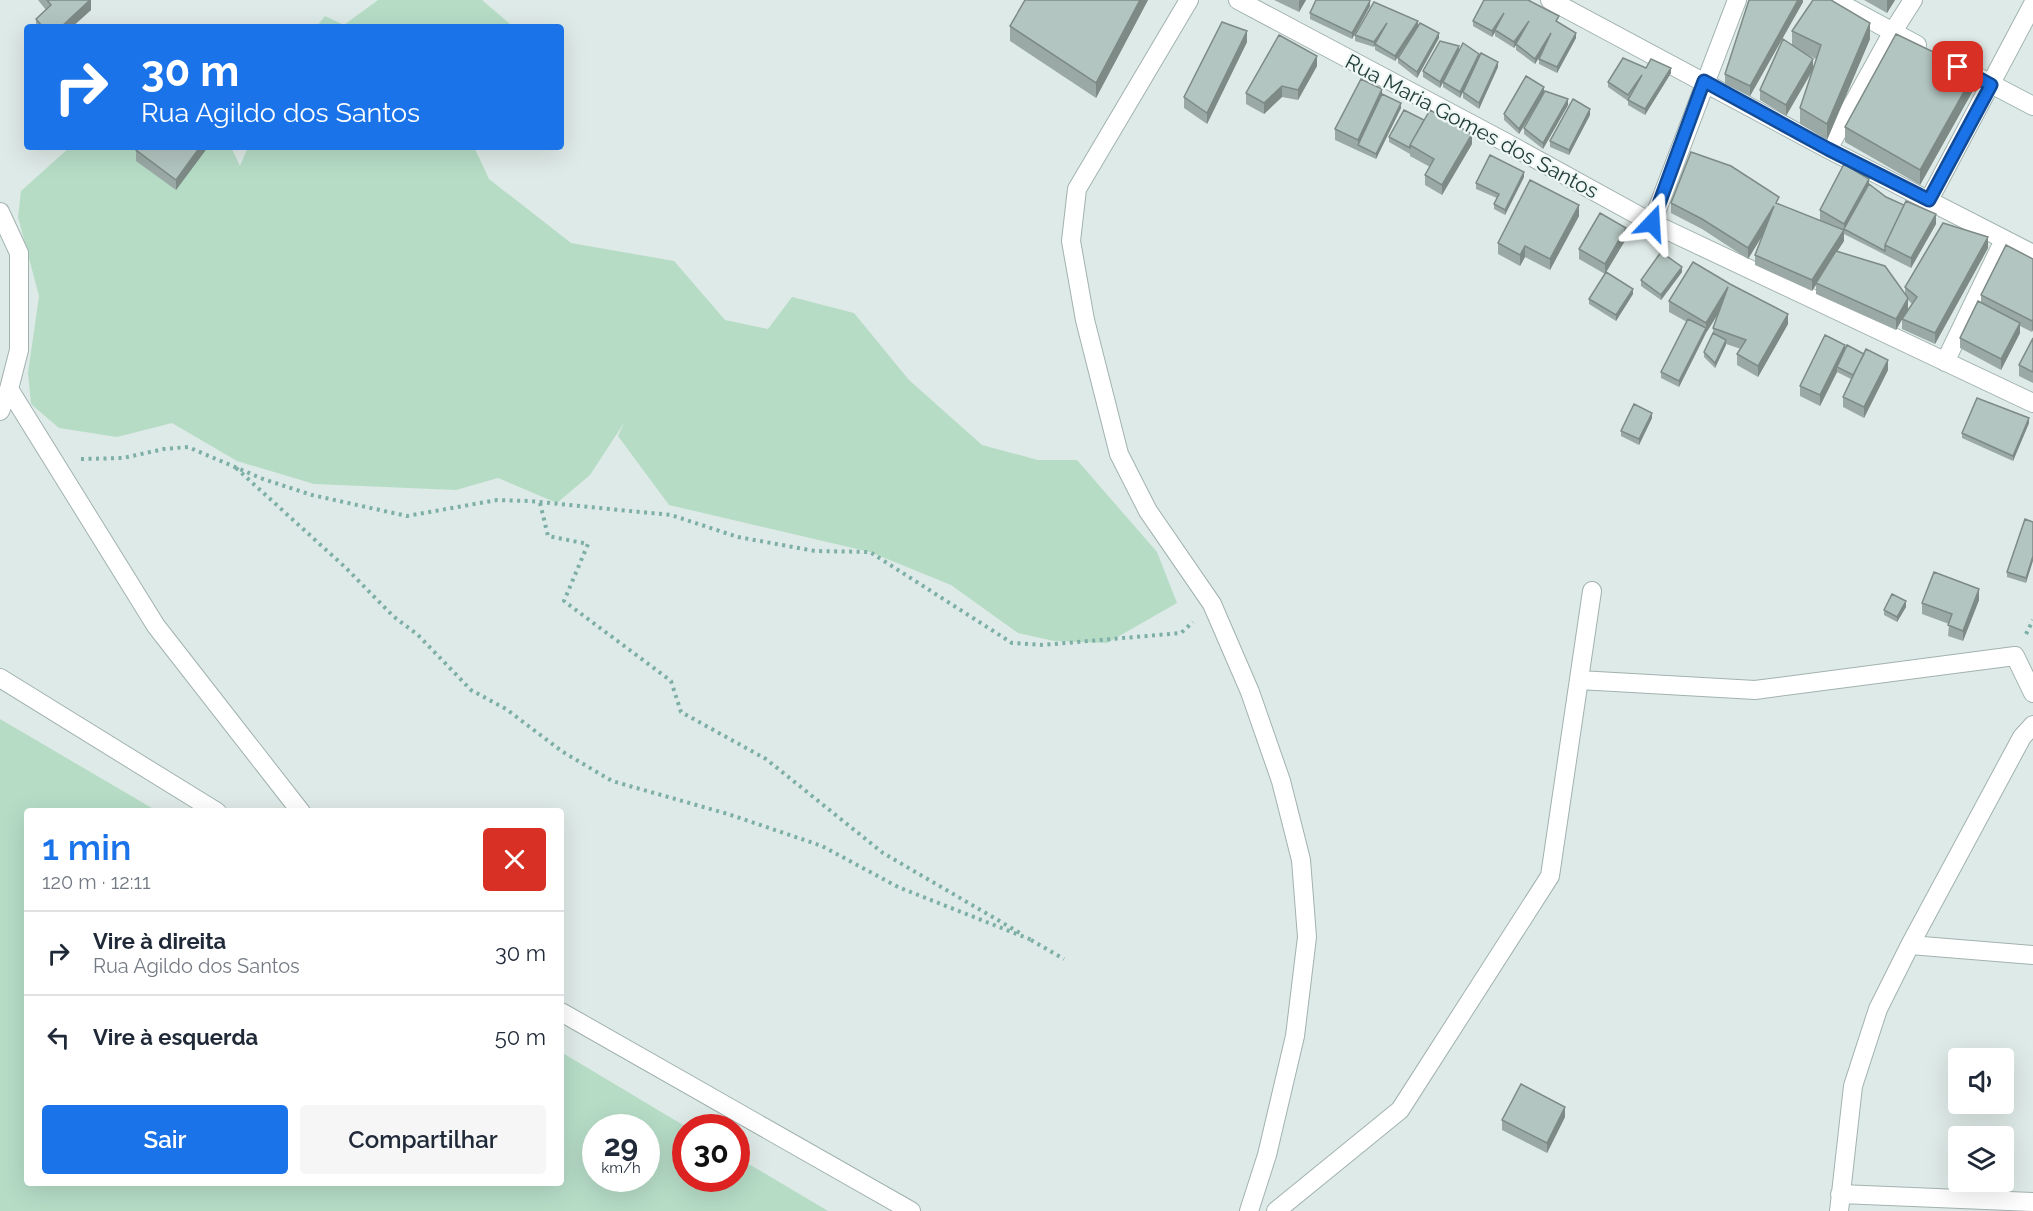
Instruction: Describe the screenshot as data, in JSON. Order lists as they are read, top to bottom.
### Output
{
  "streets": {
    "street": ["Rua Maria Gomes dos Santos"]
  },
  "page": {
    "turn": ["30 m", "Rua Agildo dos Santos"],
    "heading": ["1 min", "120 m · 12:11"],
    "list": [
      {
        "name": "Vire à direita",
        "note": "Rua Agildo dos Santos",
        "value": "30 m"
      },
      {
        "name": "Vire à esquerda",
        "value": "50 m"
      }
    ],
    "buttons": ["Sair", "Compartilhar"],
    "speed": "29 km/h",
    "limit": "30"
  }
}
